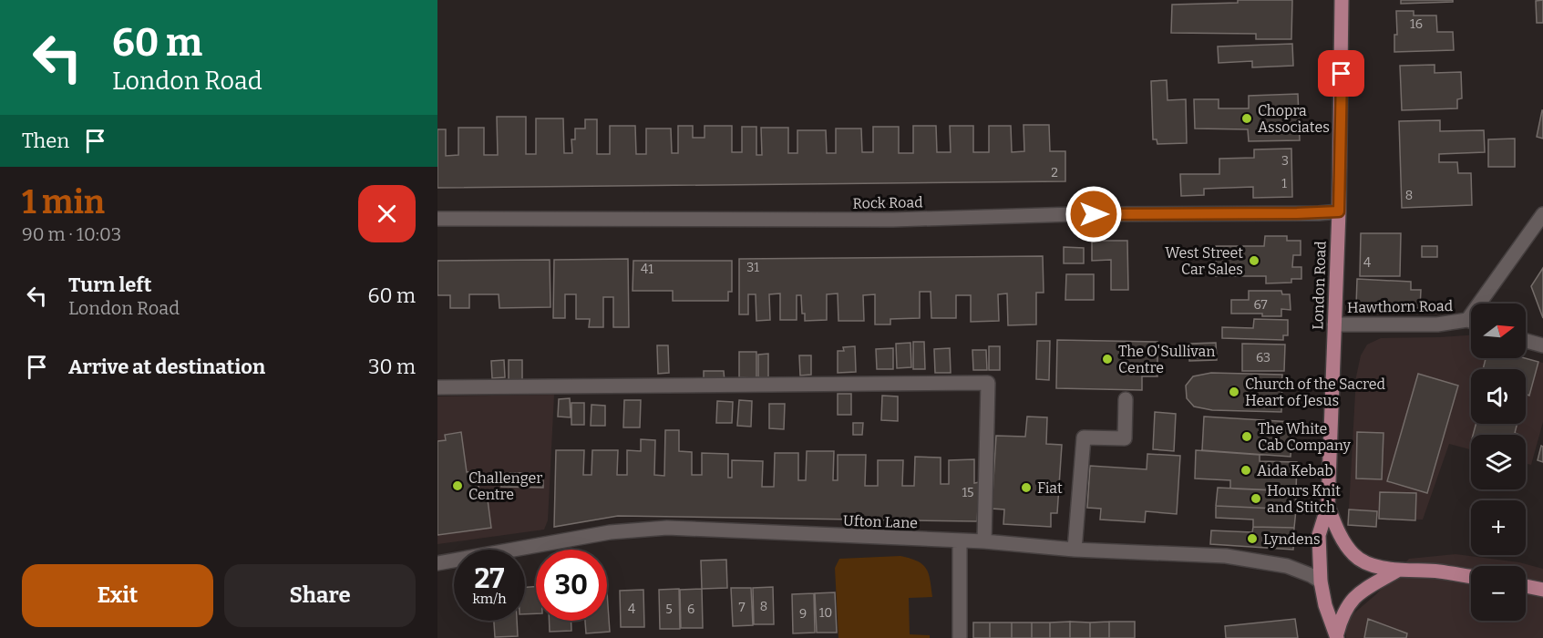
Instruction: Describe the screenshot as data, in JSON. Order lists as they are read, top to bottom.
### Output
{
  "streets": {
    "main road": ["London Road"],
    "street": ["Rock Road", "Hawthorn Road", "Ufton Lane"]
  },
  "crossings": [
    ["Rock Road", "London Road"],
    ["London Road", "Hawthorn Road"]
  ],
  "places": [
    "Chopra Associates",
    "West Street Car Sales",
    "The O'Sullivan Centre",
    "Church of the Sacred Heart of Jesus",
    "The White Cab Company",
    "Aida Kebab",
    "Challenger Centre",
    "Fiat",
    "Hours Knit and Stitch",
    "Lyndens"
  ],
  "house_numbers": [
    "16",
    "3",
    "2",
    "1",
    "8",
    "4",
    "31",
    "41",
    "67",
    "63",
    "15",
    "8",
    "7",
    "4",
    "5",
    "6",
    "10",
    "9"
  ],
  "north": "right",
  "page": {
    "turn": ["60 m", "London Road"],
    "then": "Then",
    "heading": ["1 min", "90 m · 10:03"],
    "list": [
      {
        "name": "Turn left",
        "note": "London Road",
        "value": "60 m"
      },
      {
        "name": "Arrive at destination",
        "value": "30 m"
      }
    ],
    "map_buttons": ["+", "−"],
    "speed": "27 km/h",
    "limit": "30",
    "buttons": ["Exit", "Share"]
  }
}
